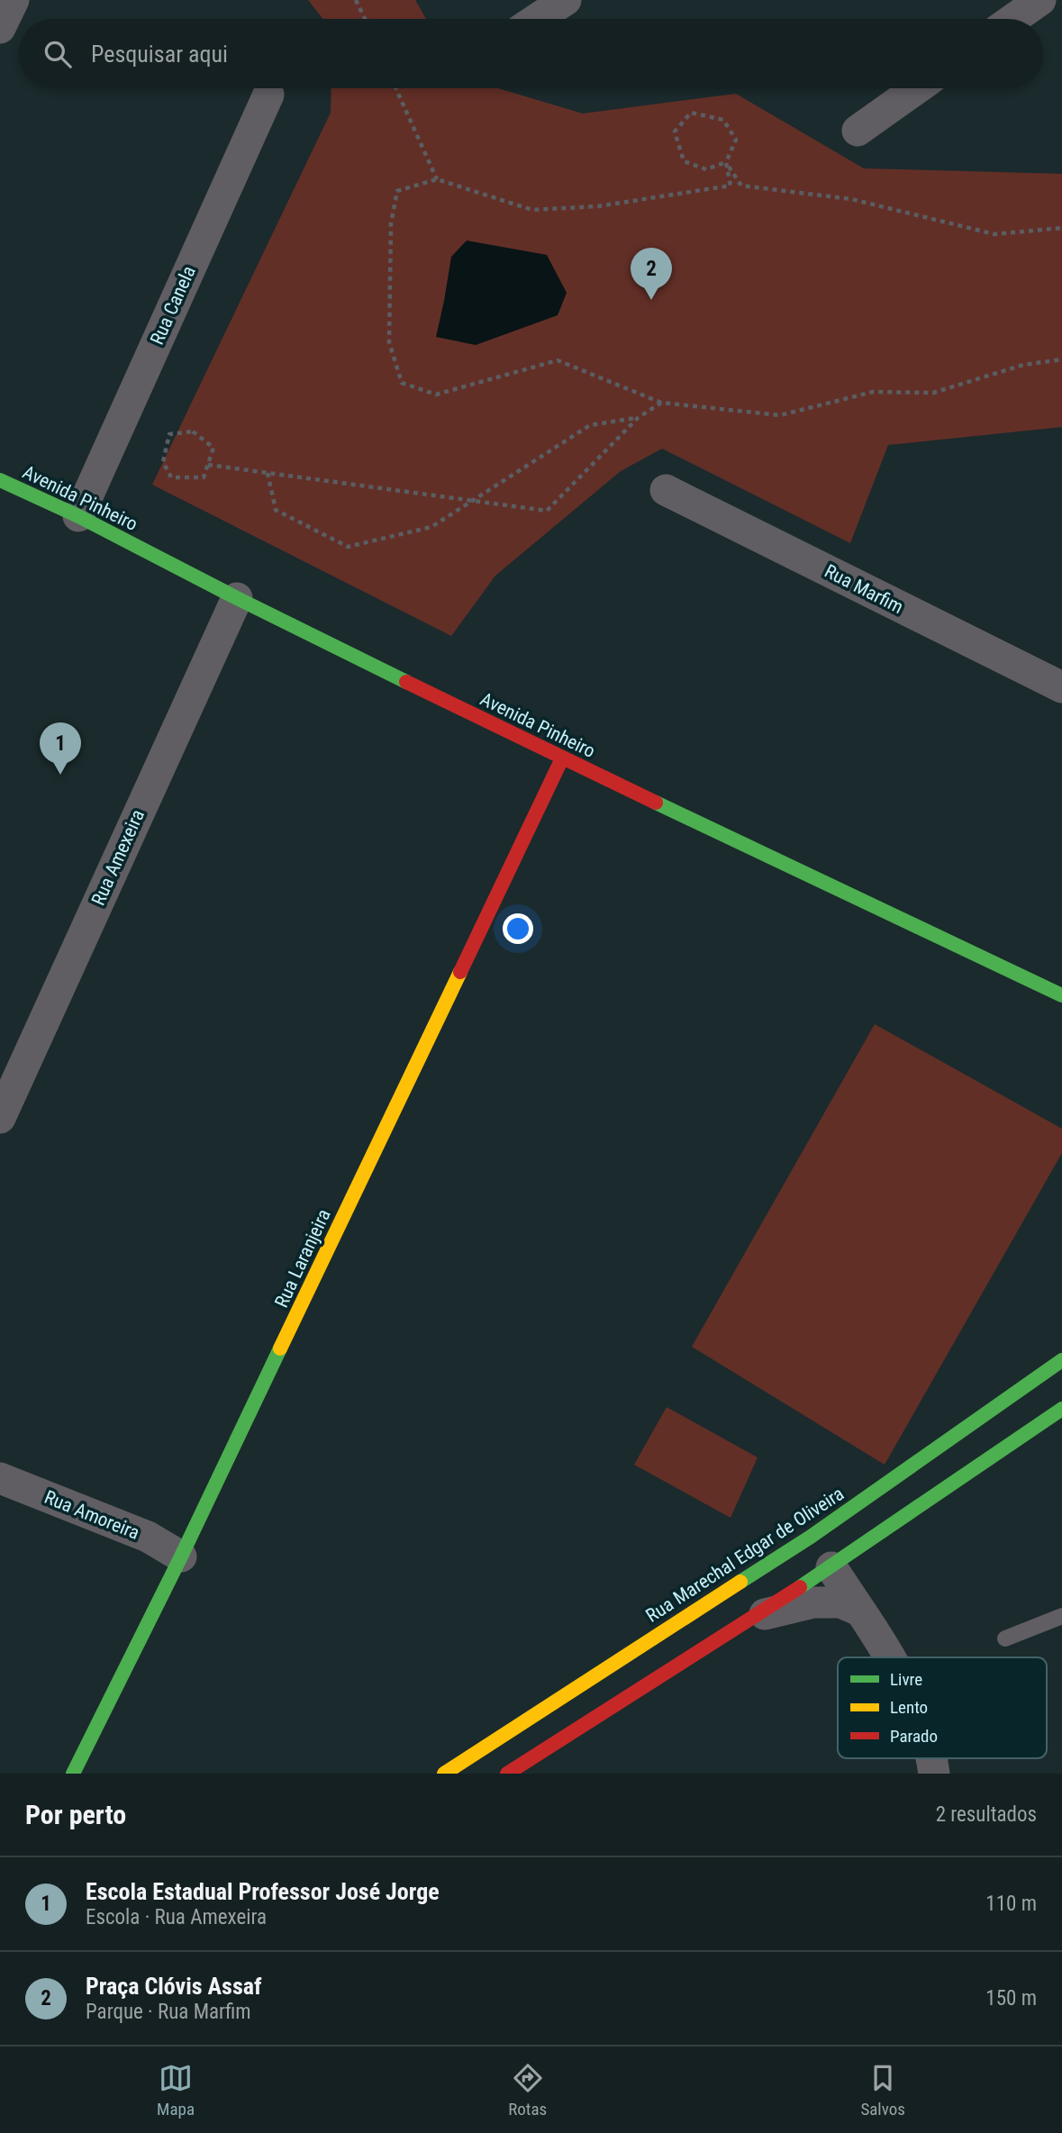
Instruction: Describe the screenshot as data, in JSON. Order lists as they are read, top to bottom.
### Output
{
  "streets": {
    "street": [
      "Rua Canela",
      "Avenida Pinheiro",
      "Rua Marfim",
      "Rua Amexeira",
      "Rua Laranjeira",
      "Rua Amoreira",
      "Rua Marechal Edgar de Oliveira"
    ]
  },
  "crossings": [
    ["Rua Canela", "Avenida Pinheiro"],
    ["Avenida Pinheiro", "Rua Amexeira"],
    ["Avenida Pinheiro", "Rua Laranjeira"],
    ["Rua Laranjeira", "Rua Amoreira"]
  ],
  "legend": ["Livre", "Lento", "Parado"],
  "page": {
    "search": "Pesquisar aqui",
    "pins": ["2", "1"],
    "heading": ["Por perto", "2 resultados"],
    "list": [
      {
        "mark": "1",
        "name": "Escola Estadual Professor José Jorge",
        "note": "Escola · Rua Amexeira",
        "value": "110 m"
      },
      {
        "mark": "2",
        "name": "Praça Clóvis Assaf",
        "note": "Parque · Rua Marfim",
        "value": "150 m"
      }
    ],
    "nav": ["Mapa", "Rotas", "Salvos"]
  }
}
